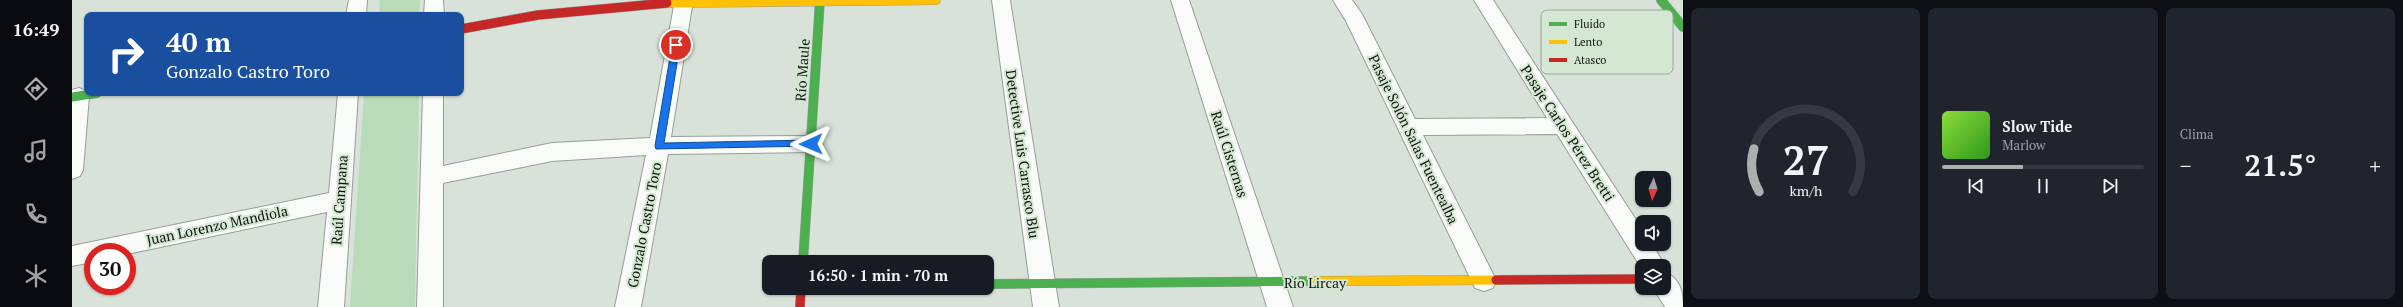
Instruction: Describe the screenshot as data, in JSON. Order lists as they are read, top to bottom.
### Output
{
  "streets": {
    "street": [
      "Río Maule",
      "Pasaje Carlos Pérez Bretti",
      "Pasaje Solón Salas Fuentealba",
      "Detective Luis Carrasco Blu",
      "Raúl Cisternas",
      "Raúl Campana",
      "Juan Lorenzo Mandiola",
      "Gonzalo Castro Toro",
      "Río Lircay"
    ]
  },
  "crossings": [
    ["Pasaje Solón Salas Fuentealba", "Río Lircay"],
    ["Detective Luis Carrasco Blu", "Río Lircay"],
    ["Raúl Cisternas", "Río Lircay"],
    ["Raúl Campana", "Juan Lorenzo Mandiola"]
  ],
  "legend": ["Fluido", "Lento", "Atasco"],
  "north": "bottom",
  "page": {
    "tabs": "16:49",
    "tile": "Clima",
    "turn": ["40 m", "Gonzalo Castro Toro"],
    "song": ["Slow Tide", "Marlow"],
    "heat": ["−", "21.5°", "+"],
    "limit": "30",
    "trip": "16:50 · 1 min · 70 m",
    "gauge": ["27", "km/h"]
  }
}
